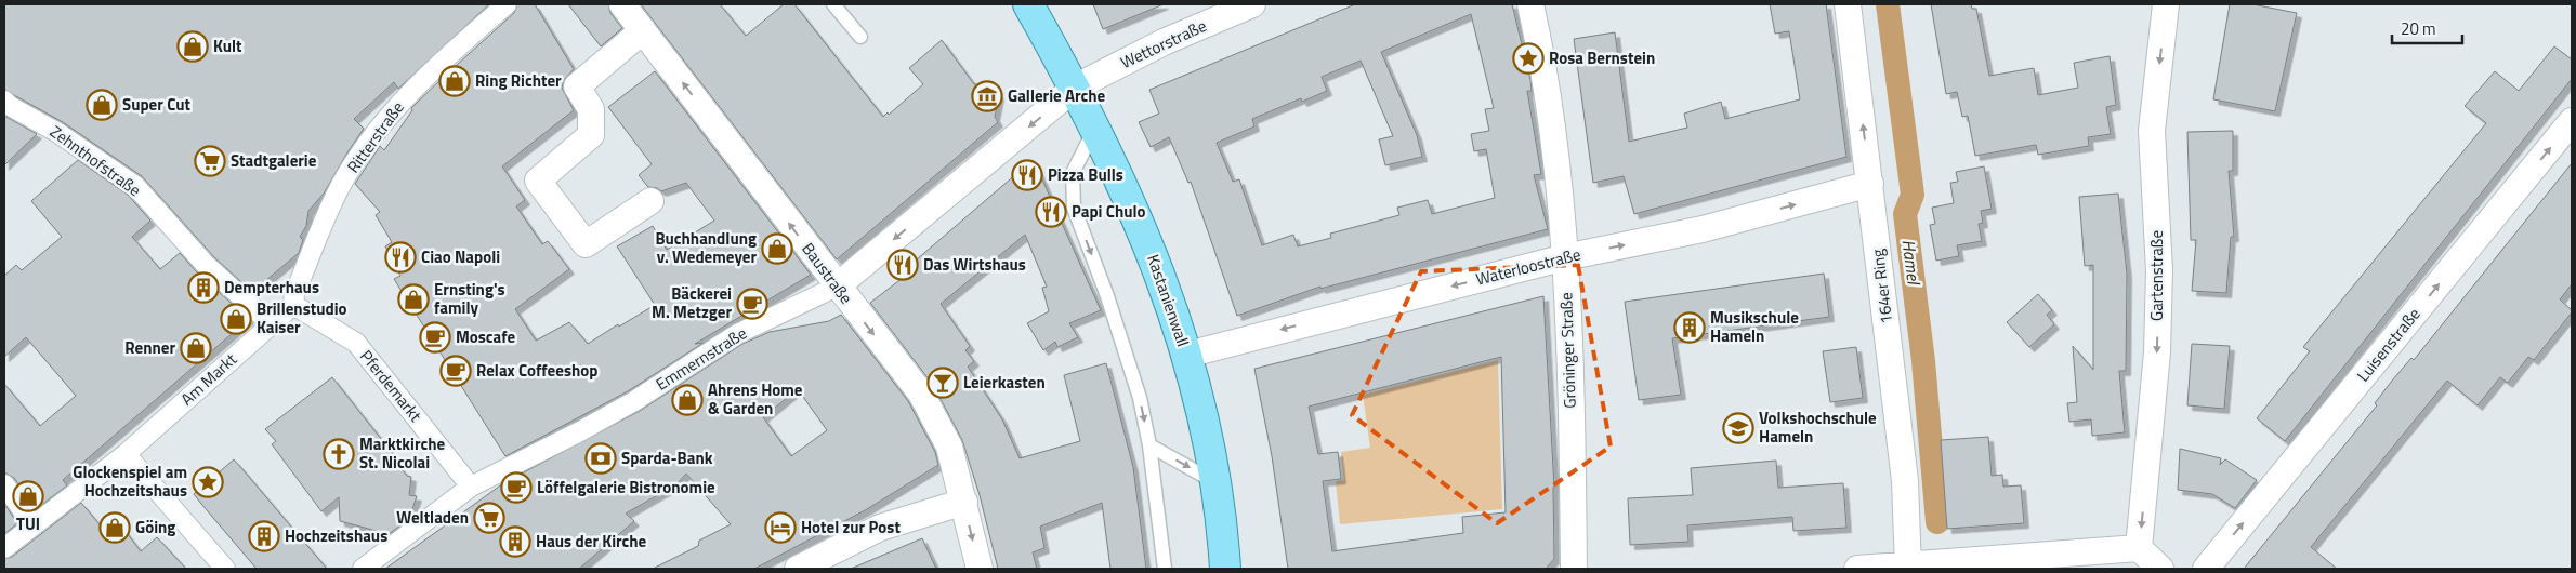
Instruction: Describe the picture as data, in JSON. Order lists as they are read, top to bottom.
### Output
{
  "streets": {
    "main road": ["Kastanienwall"],
    "street": [
      "Wettorstraße",
      "Ritterstraße",
      "Zehnthofstraße",
      "Waterloostraße",
      "Baustraße",
      "Gartenstraße",
      "164er Ring",
      "Luisenstraße",
      "Gröninger Straße",
      "Emmernstraße",
      "Am Markt",
      "Pferdemarkt"
    ]
  },
  "crossings": [
    ["Wettorstraße", "Kastanienwall"],
    ["Wettorstraße", "Emmernstraße"],
    ["Ritterstraße", "Am Markt"],
    ["Ritterstraße", "Pferdemarkt"],
    ["Zehnthofstraße", "Am Markt"],
    ["Waterloostraße", "164er Ring"],
    ["Waterloostraße", "Kastanienwall"],
    ["Waterloostraße", "Gröninger Straße"],
    ["Baustraße", "Emmernstraße"],
    ["Kastanienwall", "Emmernstraße"],
    ["Emmernstraße", "Pferdemarkt"],
    ["Am Markt", "Pferdemarkt"]
  ],
  "one_way": ["Gartenstraße", "Luisenstraße", "Emmernstraße"],
  "water": ["Hamel"],
  "places": {
    "shop": [
      "Kult",
      "Ring Richter",
      "Super Cut",
      "Buchhandlung v. Wedemeyer",
      "Ernsting's family",
      "Brillenstudio Kaiser",
      "Renner",
      "Ahrens Home & Garden",
      "TUI",
      "Göing"
    ],
    "place": ["Rosa Bernstein", "Glockenspiel am Hochzeitshaus"],
    "museum": ["Gallerie Arche"],
    "supermarket": ["Stadtgalerie", "Weltladen"],
    "restaurant": [
      "Pizza Bulls",
      "Papi Chulo",
      "Ciao Napoli",
      "Das Wirtshaus"
    ],
    "building": [
      "Dempterhaus",
      "Musikschule Hameln",
      "Hochzeitshaus",
      "Haus der Kirche"
    ],
    "cafe": [
      "Bäckerei M. Metzger",
      "Moscafe",
      "Relax Coffeeshop",
      "Löffelgalerie Bistronomie"
    ],
    "bar": ["Leierkasten"],
    "school or university": ["Volkshochschule Hameln"],
    "church": ["Marktkirche St. Nicolai"],
    "bank": ["Sparda-Bank"],
    "hotel": ["Hotel zur Post"]
  },
  "scale_bar": "20 m"
}
